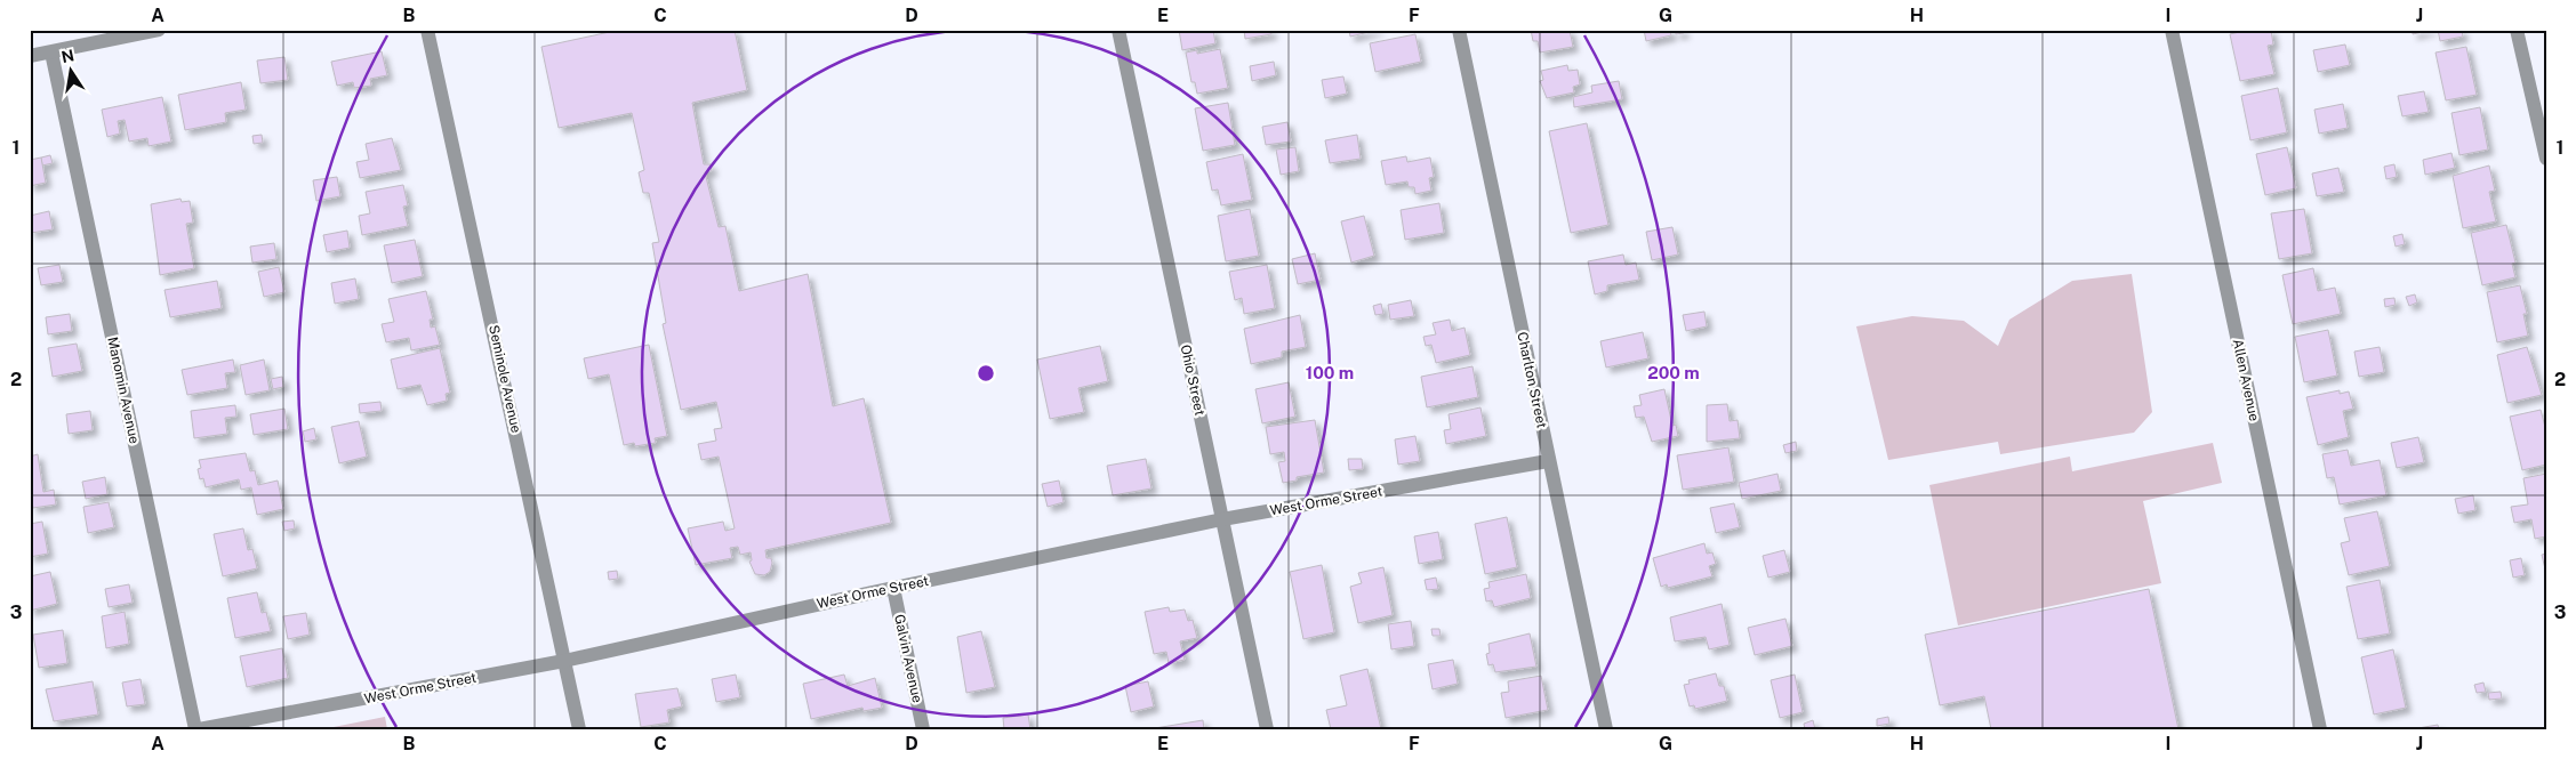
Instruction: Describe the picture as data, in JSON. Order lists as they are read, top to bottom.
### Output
{
  "streets": {
    "street": [
      "Seminole Avenue",
      "Ohio Street",
      "Charlton Street",
      "Allen Avenue",
      "Manomin Avenue",
      "West Orme Street",
      "Galvin Avenue"
    ]
  },
  "crossings": [
    ["Seminole Avenue", "West Orme Street"],
    ["Ohio Street", "West Orme Street"],
    ["Charlton Street", "West Orme Street"],
    ["Manomin Avenue", "West Orme Street"],
    ["West Orme Street", "Galvin Avenue"]
  ],
  "north": "top",
  "grid": {
    "columns": [
      "A",
      "B",
      "C",
      "D",
      "E",
      "F",
      "G",
      "H",
      "I",
      "J"
    ],
    "rows": ["1", "2", "3"]
  },
  "rings": ["100 m", "200 m"]
}
